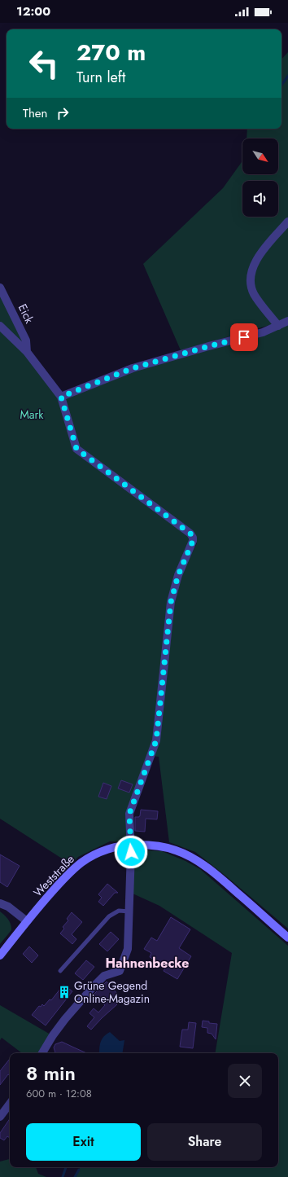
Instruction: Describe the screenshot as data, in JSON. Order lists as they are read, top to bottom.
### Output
{
  "streets": {
    "main road": ["Weststraße"],
    "street": ["Eick"]
  },
  "districts": ["Hahnenbecke"],
  "parks": ["Mark"],
  "places": {
    "building": ["Grüne Gegend Online-Magazin"]
  },
  "north": "bottom right",
  "page": {
    "status": "12:00",
    "turn": ["270 m", "Turn left"],
    "then": "Then",
    "heading": ["8 min", "600 m · 12:08"],
    "buttons": ["Exit", "Share"]
  }
}
